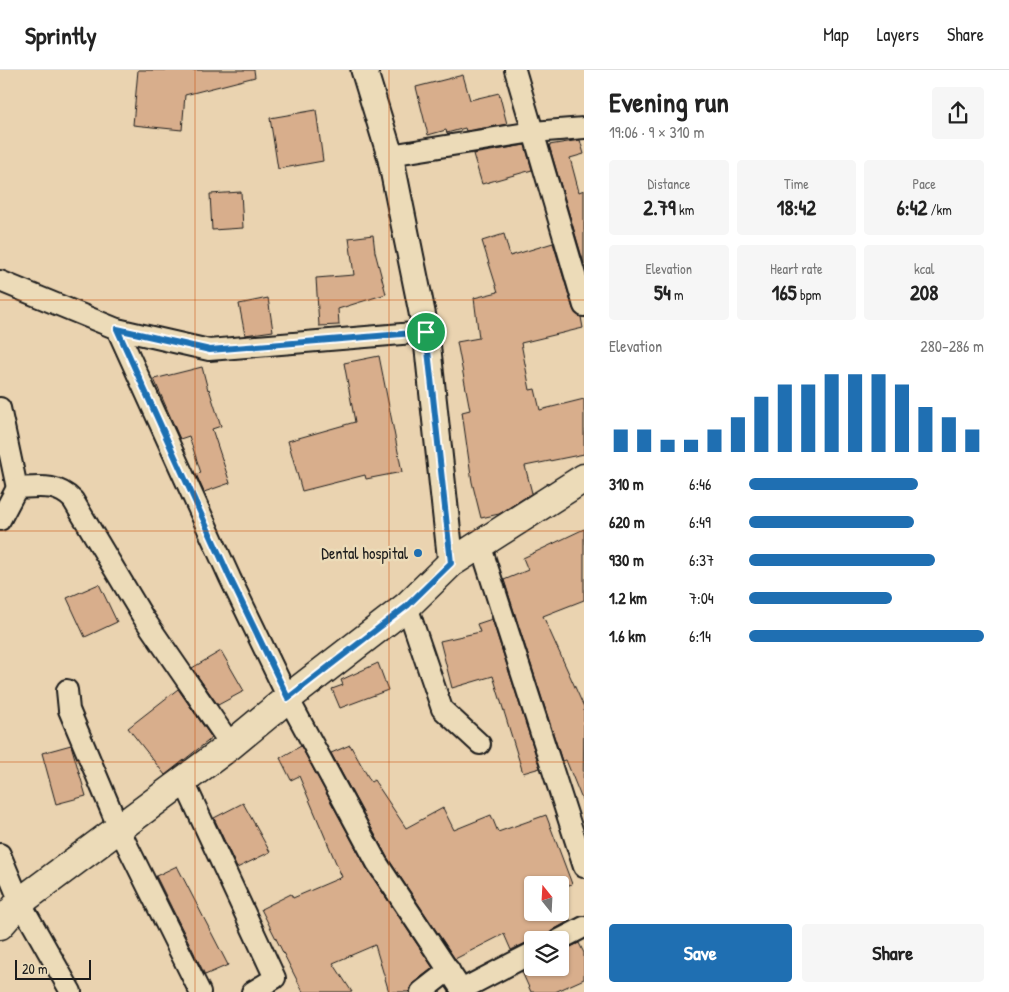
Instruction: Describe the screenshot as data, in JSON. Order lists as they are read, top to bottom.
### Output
{
  "places": ["Dental hospital"],
  "scale_bar": "20 m",
  "north": "top",
  "page": {
    "header": "Sprintly",
    "nav": ["Map", "Layers", "Share"],
    "heading": ["Evening run", "19:06 · 9 × 310 m"],
    "stats": [
      ["Distance", "2.79 km"],
      ["Time", "18:42"],
      ["Pace", "6:42 /km"],
      ["Elevation", "54 m"],
      ["Heart rate", "165 bpm"],
      ["kcal", "208"]
    ],
    "chart": ["Elevation", "280–286 m"],
    "list": [
      {
        "name": "310 m",
        "note": "6:46"
      },
      {
        "name": "620 m",
        "note": "6:49"
      },
      {
        "name": "930 m",
        "note": "6:37"
      },
      {
        "name": "1.2 km",
        "note": "7:04"
      },
      {
        "name": "1.6 km",
        "note": "6:14"
      }
    ],
    "buttons": ["Save", "Share"],
    "scale": "20 m"
  }
}
